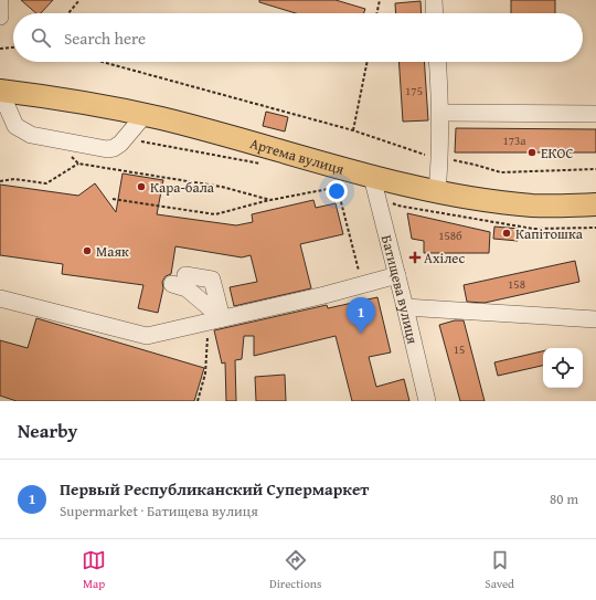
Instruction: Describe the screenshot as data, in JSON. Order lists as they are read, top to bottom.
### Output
{
  "streets": {
    "main road": ["Артема вулиця"],
    "street": ["Батищева вулиця"]
  },
  "crossings": [
    ["Артема вулиця", "Батищева вулиця"]
  ],
  "places": {
    "other": [
      "ЕКОС",
      "Кара-бала",
      "Капітошка",
      "Маяк"
    ],
    "health": ["Ахілес"]
  },
  "house_numbers": [
    "175",
    "173а",
    "158б",
    "158",
    "15"
  ],
  "page": {
    "search": "Search here",
    "pins": "1",
    "heading": "Nearby",
    "list": [
      {
        "mark": "1",
        "name": "Первый Республиканский Супермаркет",
        "note": "Supermarket · Батищева вулиця",
        "value": "80 m"
      }
    ],
    "nav": ["Map", "Directions", "Saved"]
  }
}
